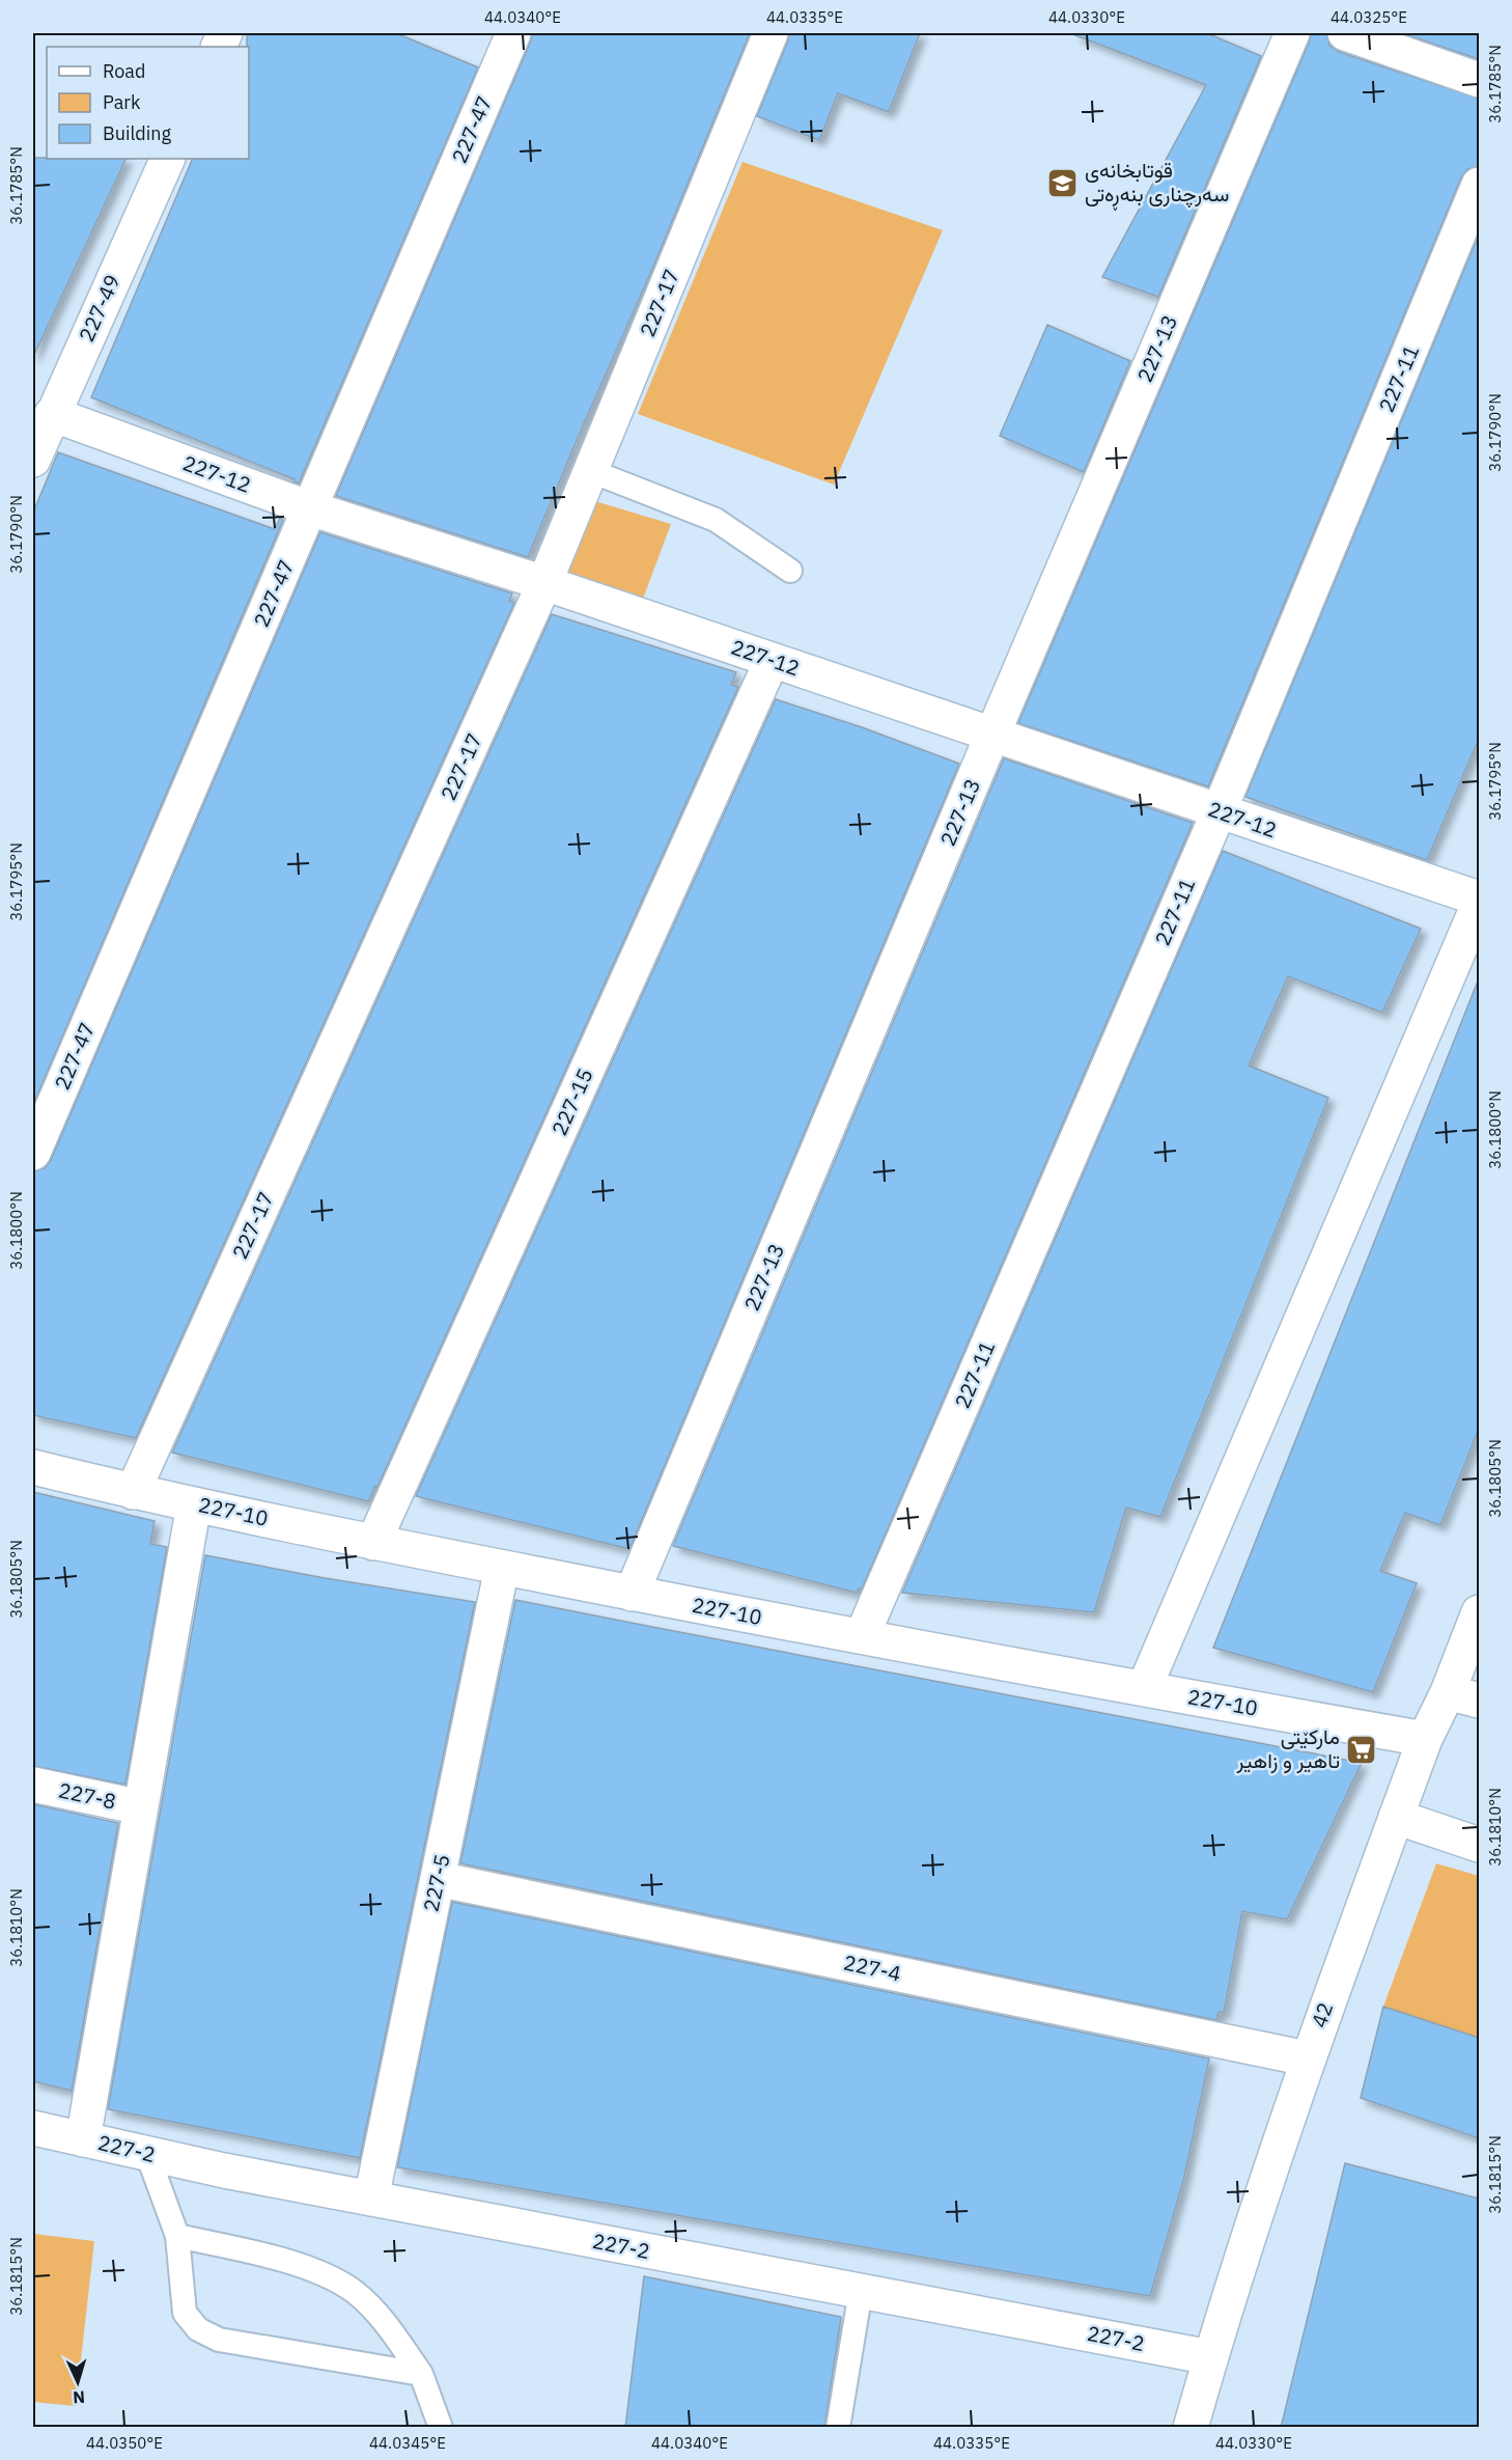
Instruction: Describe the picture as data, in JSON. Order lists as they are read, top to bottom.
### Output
{
  "streets": {
    "street": [
      "227-47",
      "227-17",
      "227-49",
      "227-13",
      "227-11",
      "227-12",
      "227-15",
      "227-10",
      "227-8",
      "227-5",
      "227-4",
      "42",
      "227-2"
    ]
  },
  "crossings": [
    ["227-47", "227-12"],
    ["227-17", "227-12"],
    ["227-17", "227-10"],
    ["227-49", "227-12"],
    ["227-13", "227-12"],
    ["227-13", "227-10"],
    ["227-11", "227-12"],
    ["227-11", "227-10"],
    ["227-12", "227-15"],
    ["227-15", "227-10"],
    ["227-10", "227-5"],
    ["227-10", "42"],
    ["227-5", "227-4"],
    ["227-5", "227-2"],
    ["227-4", "42"],
    ["42", "227-2"]
  ],
  "places": {
    "school or university": ["قوتابخانەی سەرچناری بنەڕەتی"],
    "supermarket": ["ماركێتی تاهیر و زاهیر"]
  },
  "legend": ["Road", "Park", "Building"],
  "north": "bottom",
  "coordinates": [
    "44.0340°E",
    "44.0335°E",
    "44.0330°E",
    "44.0325°E",
    "36.1785°N",
    "36.1790°N",
    "36.1795°N",
    "36.1800°N",
    "36.1805°N",
    "36.1810°N",
    "36.1815°N",
    "44.0350°E",
    "44.0345°E"
  ]
}
